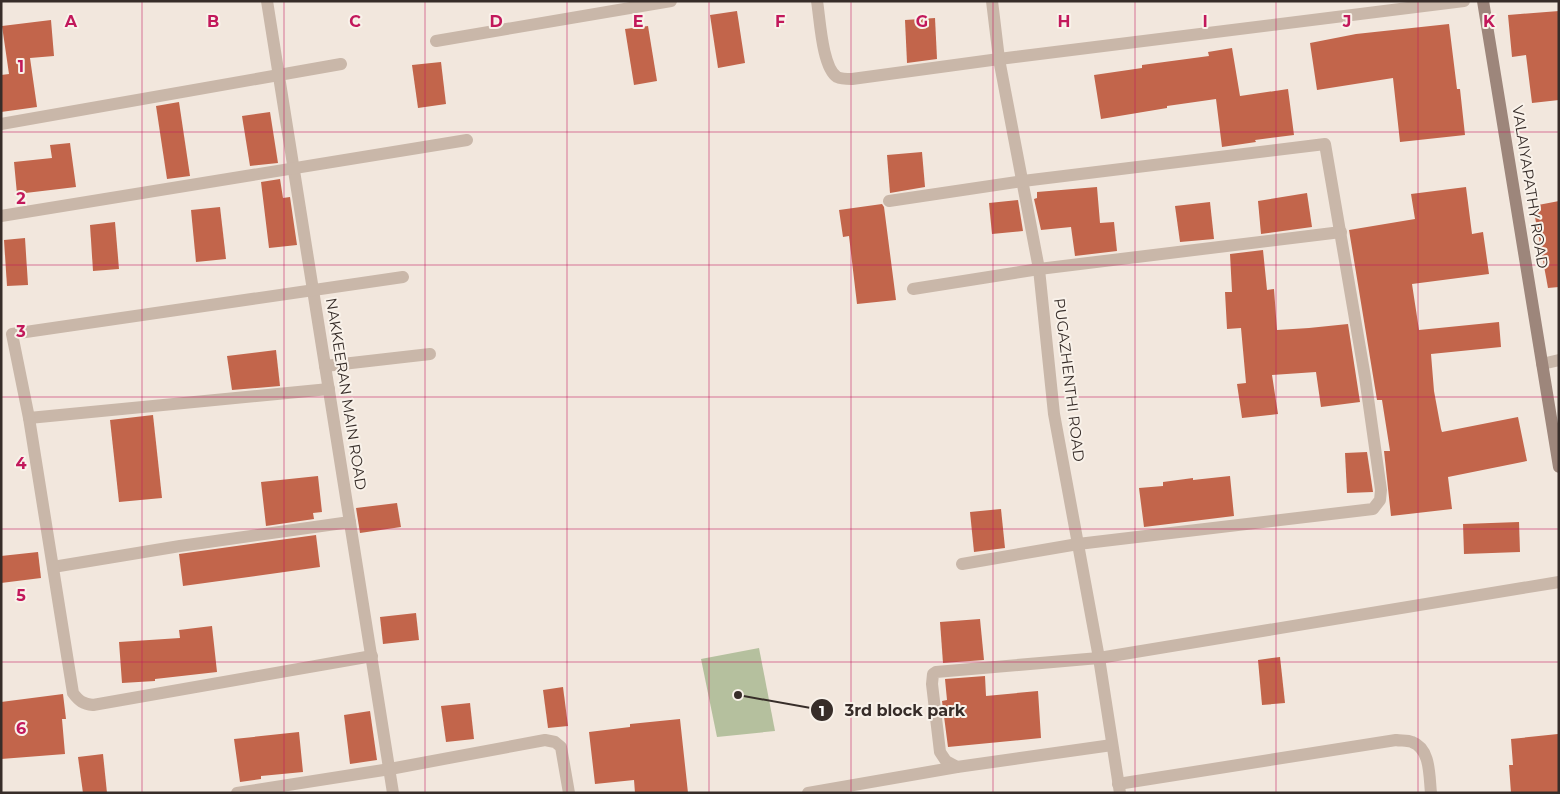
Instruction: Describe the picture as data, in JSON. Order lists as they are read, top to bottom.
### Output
{
  "streets": {
    "main road": ["VALAIYAPATHY ROAD"],
    "street": ["PUGAZHENTHI ROAD", "NAKKEERAN MAIN ROAD"]
  },
  "places": ["3rd block park"],
  "grid": {
    "columns": [
      "A",
      "B",
      "C",
      "D",
      "E",
      "F",
      "G",
      "H",
      "I",
      "J",
      "K"
    ],
    "rows": [
      "1",
      "2",
      "3",
      "4",
      "5",
      "6"
    ]
  }
}
